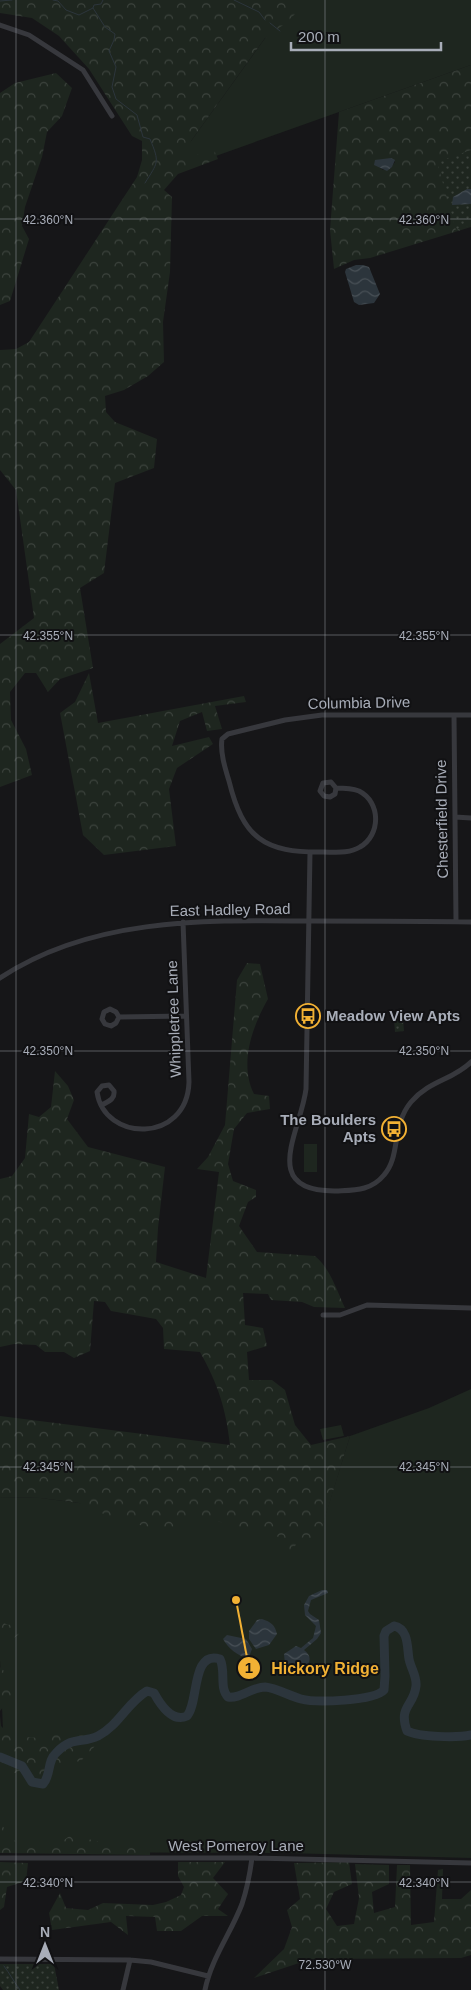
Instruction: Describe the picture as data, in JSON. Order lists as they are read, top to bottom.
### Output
{
  "streets": {
    "street": [
      "Columbia Drive",
      "Chesterfield Drive",
      "East Hadley Road",
      "Whippletree Lane",
      "West Pomeroy Lane"
    ]
  },
  "crossings": [
    ["Columbia Drive", "Chesterfield Drive"],
    ["Chesterfield Drive", "East Hadley Road"],
    ["East Hadley Road", "Whippletree Lane"]
  ],
  "places": {
    "bus stop": ["Meadow View Apts", "The Boulders Apts"],
    "other": ["Hickory Ridge"]
  },
  "scale_bar": "200 m",
  "north": "top",
  "coordinates": [
    "42.360°N",
    "42.355°N",
    "42.350°N",
    "42.345°N",
    "42.340°N",
    "72.530°W"
  ]
}
